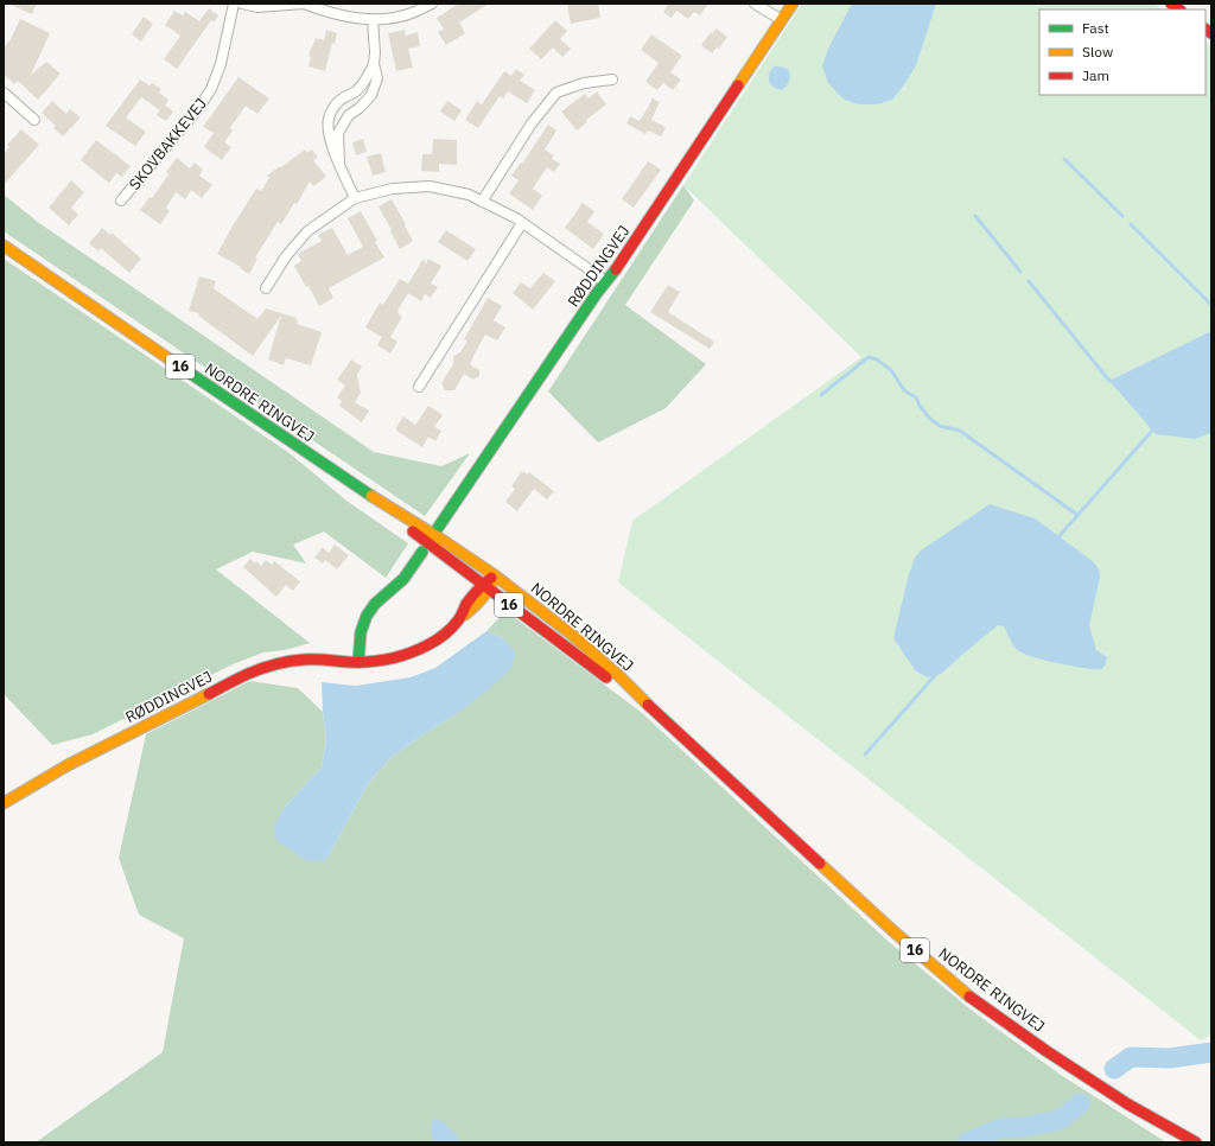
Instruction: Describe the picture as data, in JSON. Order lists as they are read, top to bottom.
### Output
{
  "streets": {
    "main road": ["RØDDINGVEJ", "16", "NORDRE RINGVEJ"],
    "street": ["SKOVBAKKEVEJ"]
  },
  "crossings": [
    ["RØDDINGVEJ", "NORDRE RINGVEJ"]
  ],
  "legend": ["Fast", "Slow", "Jam"]
}
